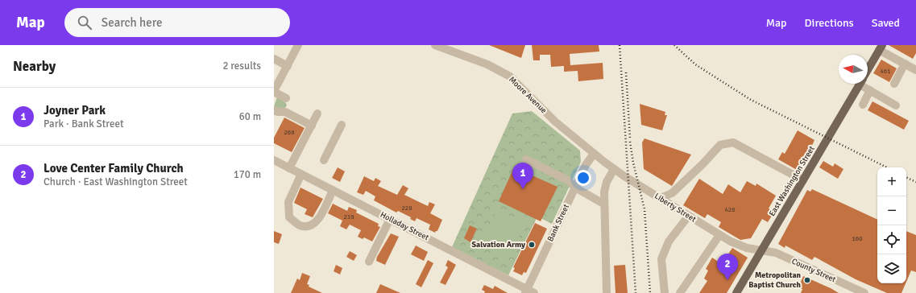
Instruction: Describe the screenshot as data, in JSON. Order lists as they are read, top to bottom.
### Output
{
  "streets": {
    "main road": ["East Washington Street"],
    "street": [
      "Moore Avenue",
      "Liberty Street",
      "Bank Street",
      "Holladay Street",
      "County Street"
    ]
  },
  "crossings": [
    ["Moore Avenue", "Liberty Street"],
    ["Moore Avenue", "Bank Street"],
    ["East Washington Street", "Liberty Street"],
    ["East Washington Street", "County Street"],
    ["Liberty Street", "Bank Street"],
    ["Liberty Street", "County Street"],
    ["Bank Street", "Holladay Street"]
  ],
  "places": ["Salvation Army", "Metropolitan Baptist Church"],
  "house_numbers": [
    "461",
    "268",
    "228",
    "426",
    "239",
    "160"
  ],
  "north": "left",
  "page": {
    "header": "Map",
    "search": "Search here",
    "nav": ["Map", "Directions", "Saved"],
    "heading": ["Nearby", "2 results"],
    "list": [
      {
        "mark": "1",
        "name": "Joyner Park",
        "note": "Park · Bank Street",
        "value": "60 m"
      },
      {
        "mark": "2",
        "name": "Love Center Family Church",
        "note": "Church · East Washington Street",
        "value": "170 m"
      }
    ],
    "pins": ["1", "2"],
    "map_buttons": ["+", "−"]
  }
}
